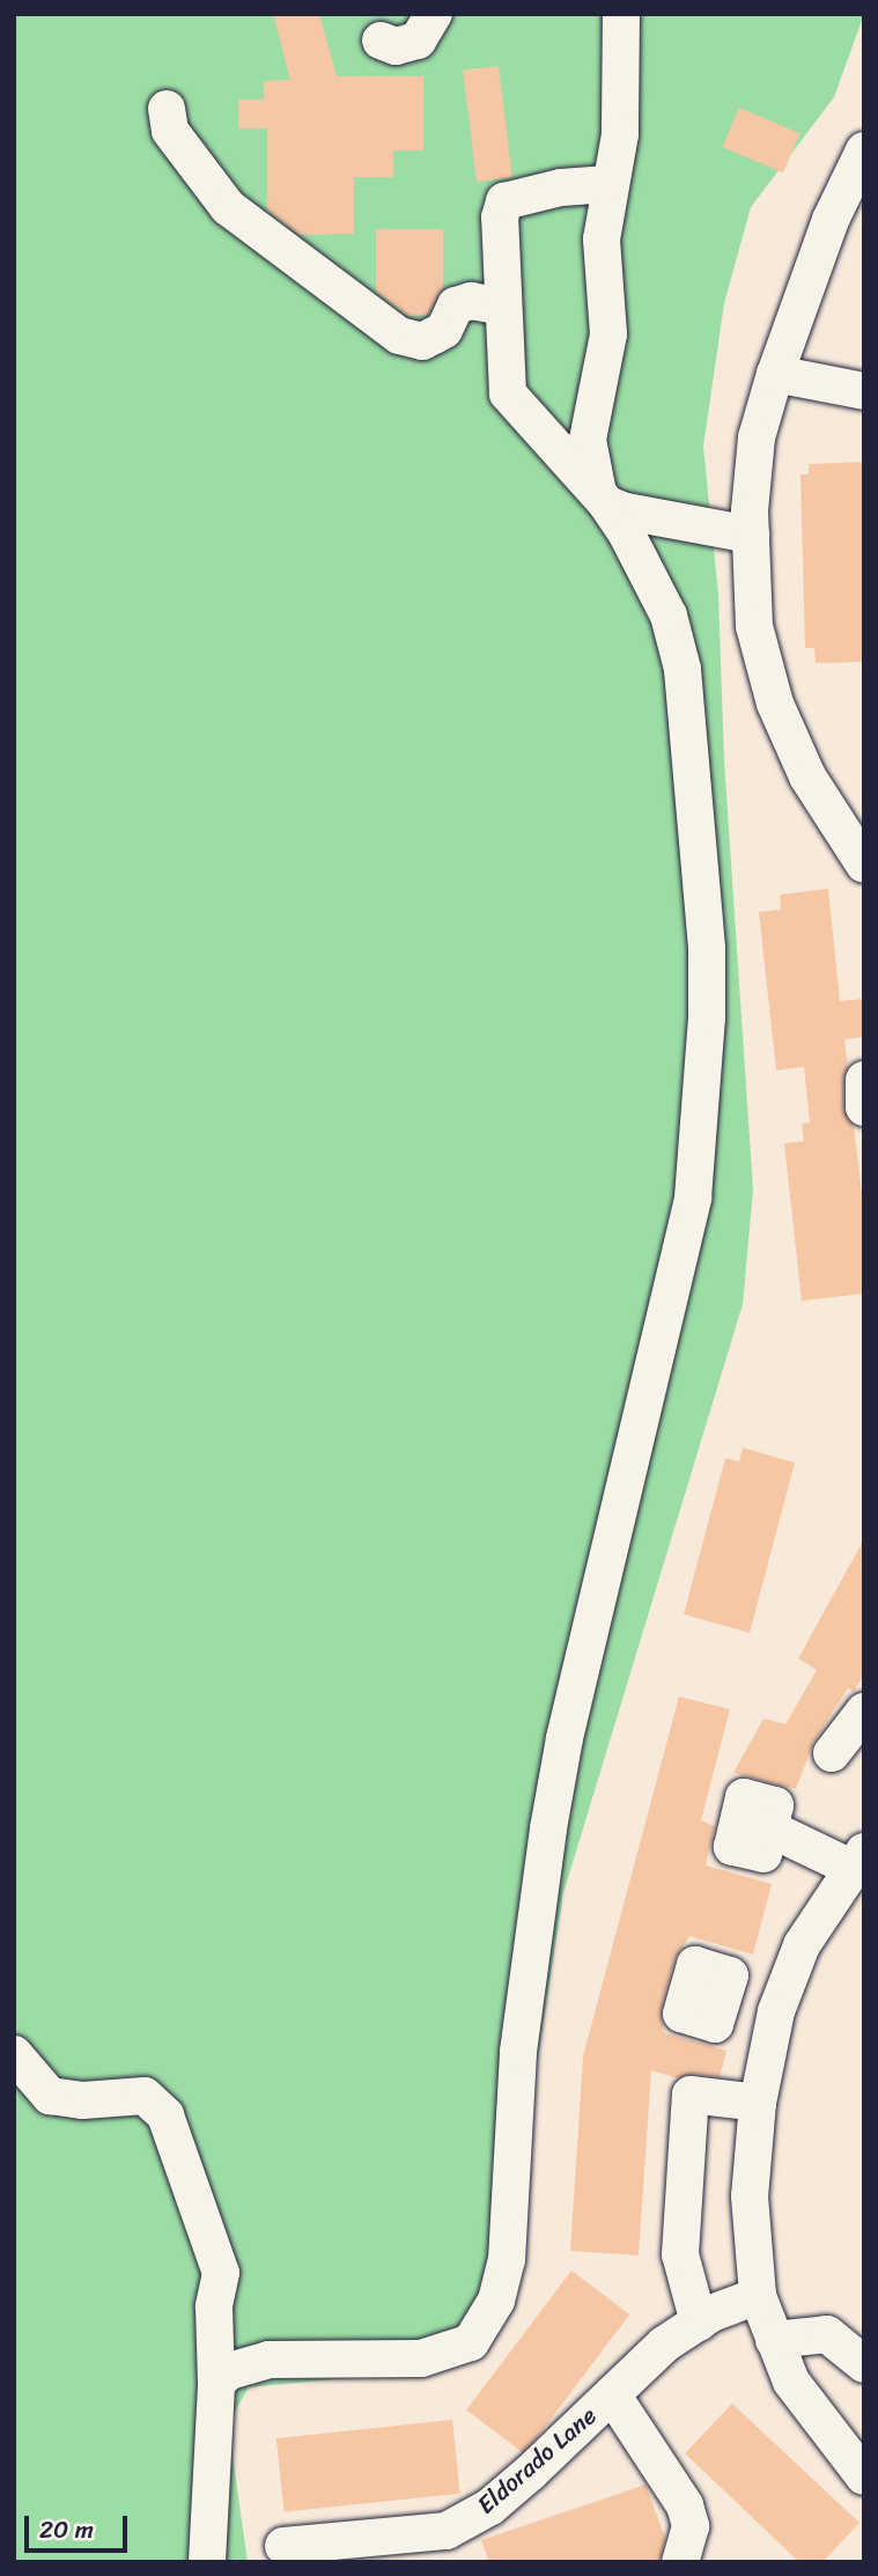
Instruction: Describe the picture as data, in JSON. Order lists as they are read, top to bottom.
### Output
{
  "streets": {
    "street": ["Eldorado Lane"]
  },
  "scale_bar": "20 m"
}
